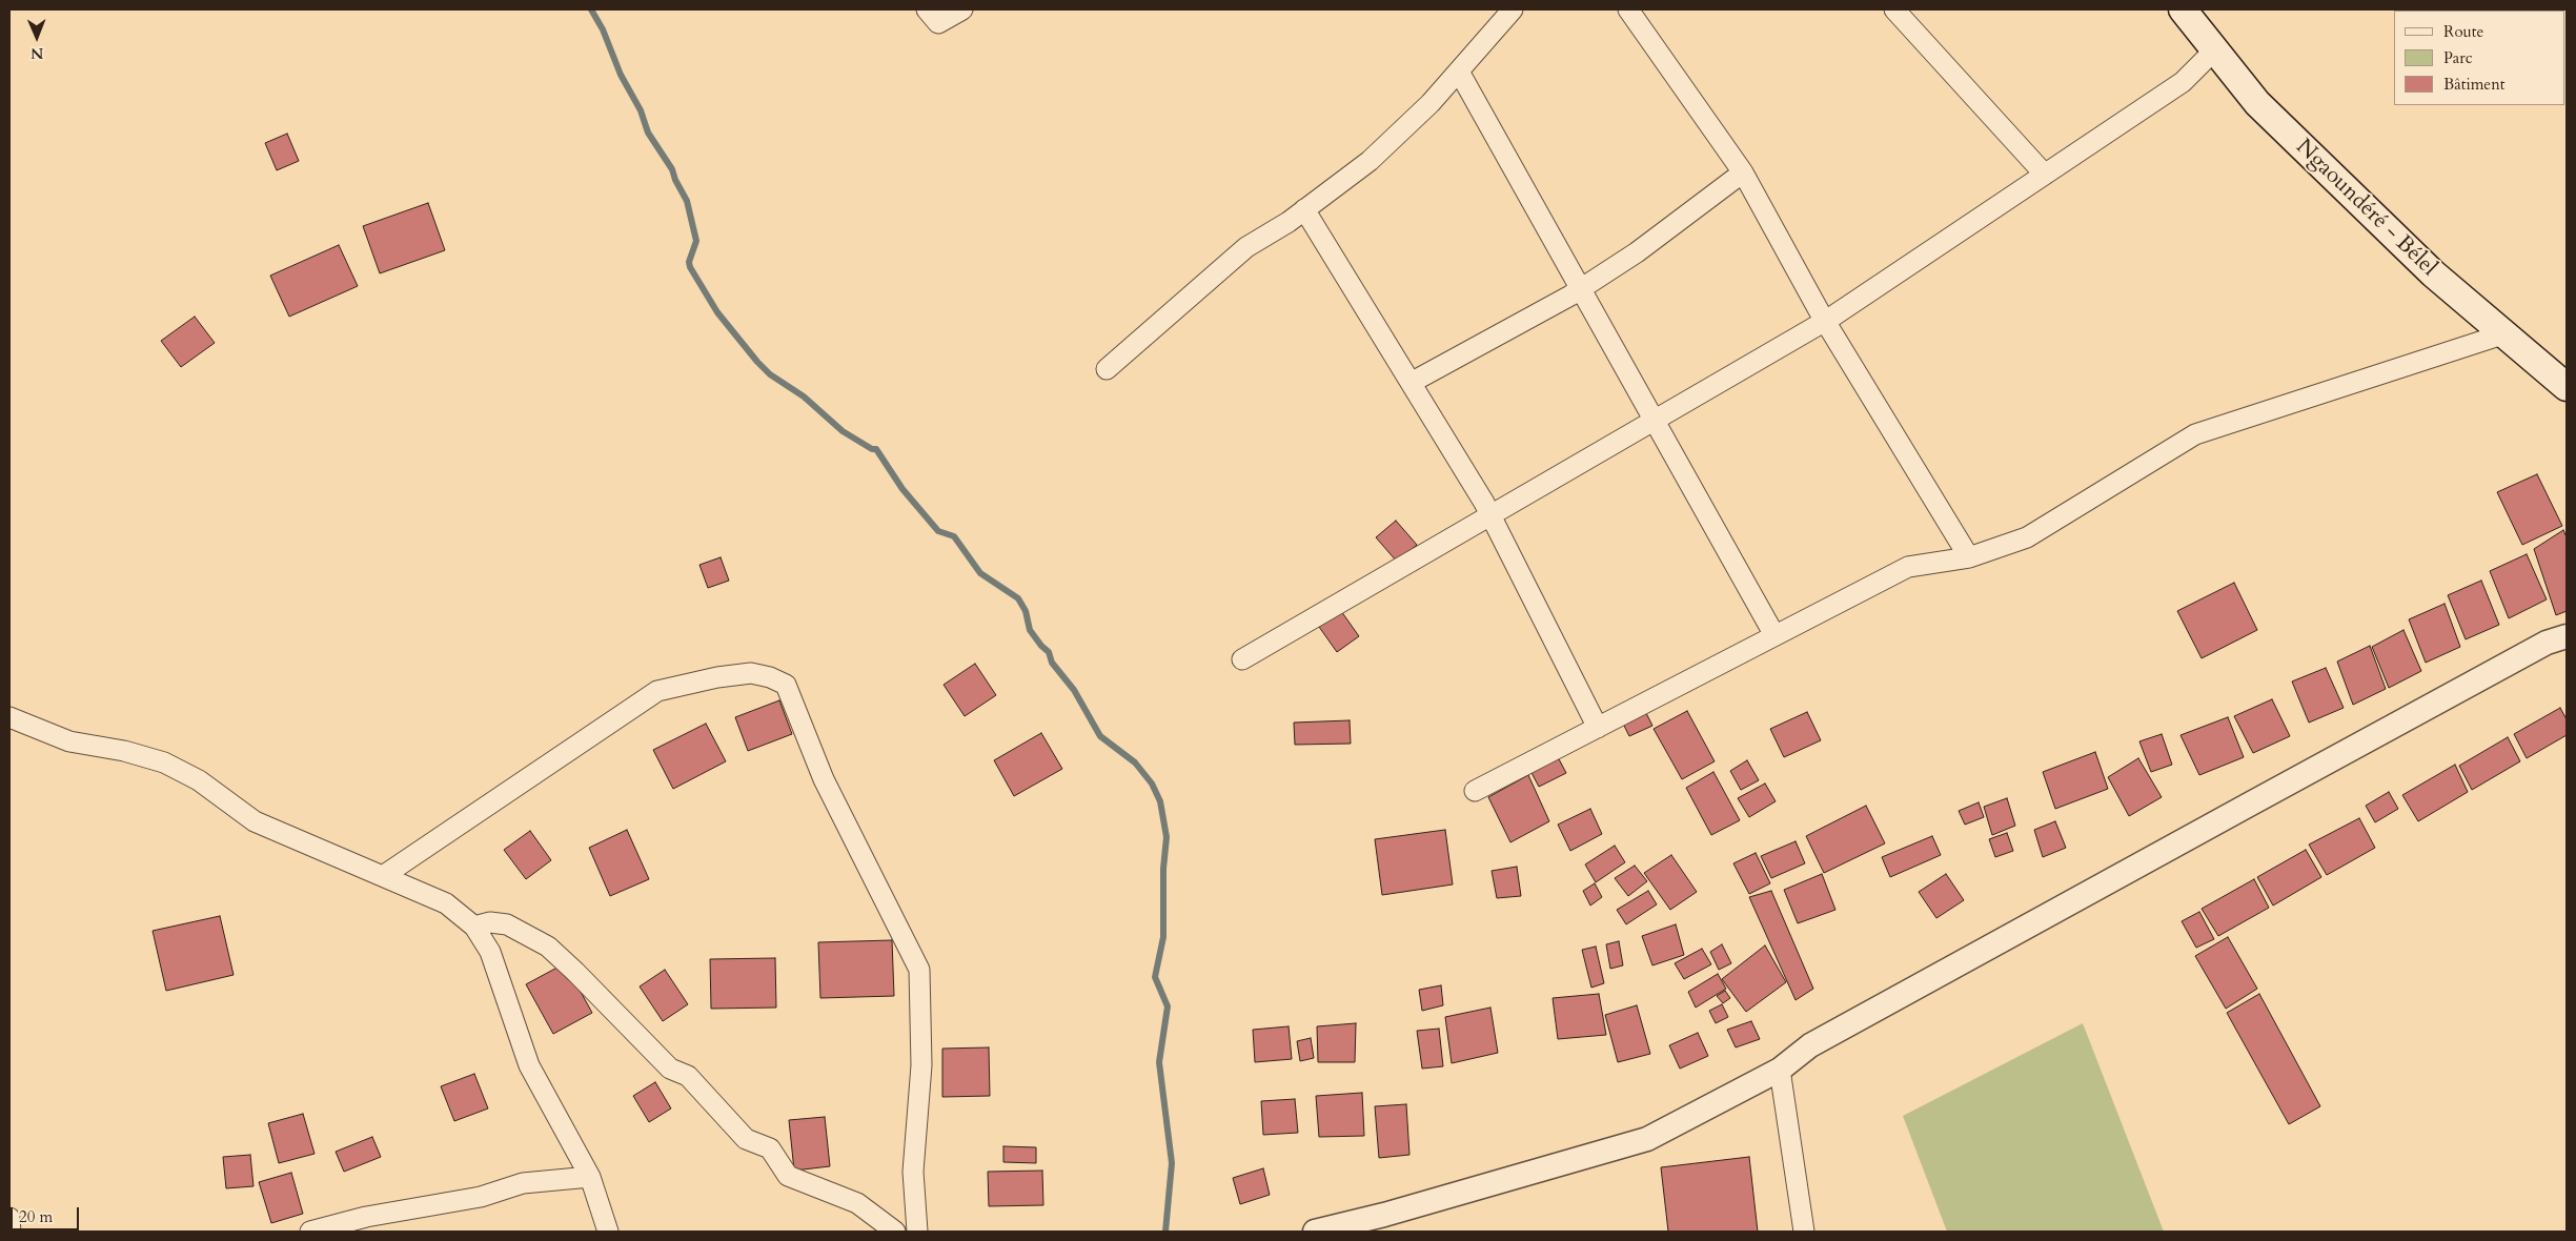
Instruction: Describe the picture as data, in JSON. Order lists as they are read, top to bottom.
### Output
{
  "streets": {
    "main road": ["Ngaoundéré - Bélel"]
  },
  "legend": ["Route", "Parc", "Bâtiment"],
  "scale_bar": "20 m",
  "north": "bottom"
}
